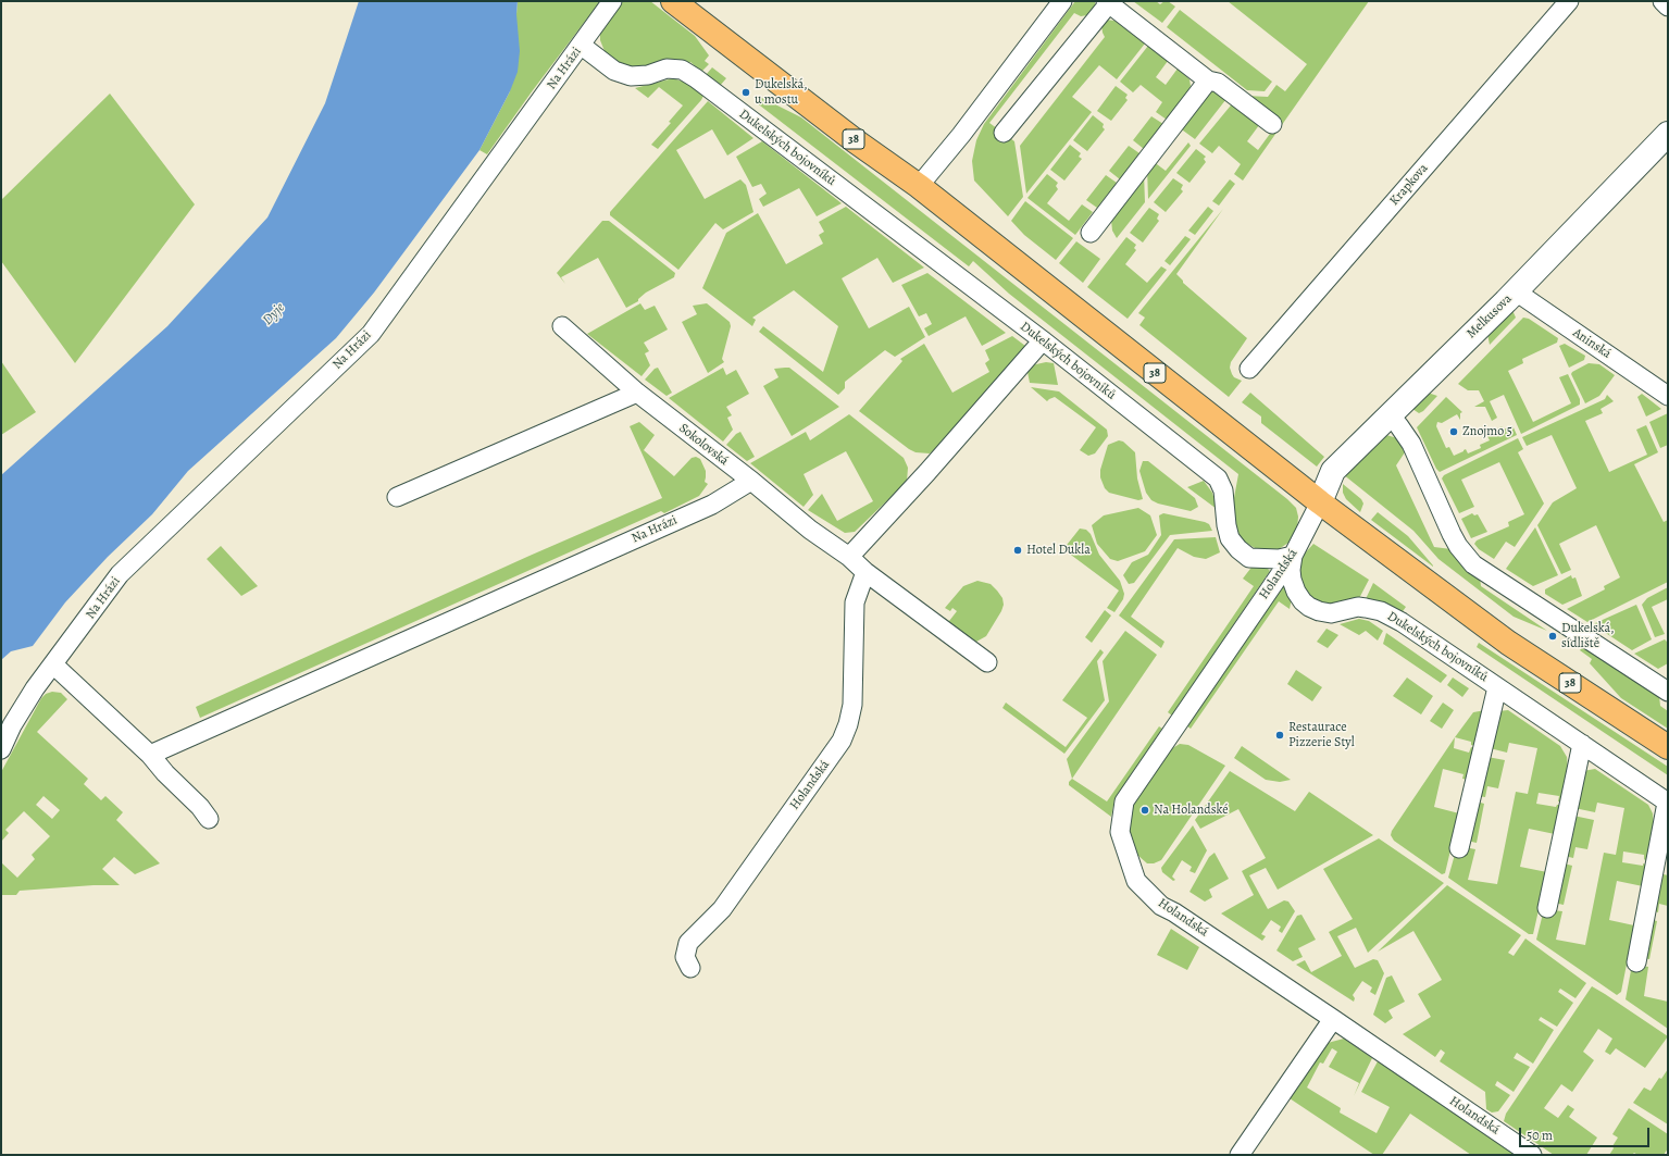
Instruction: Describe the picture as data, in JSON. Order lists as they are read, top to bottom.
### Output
{
  "streets": {
    "main road": ["38"],
    "street": [
      "Na Hrázi",
      "Dukelských bojovníků",
      "Krapkova",
      "Melkusova",
      "Aninská",
      "Sokolovská",
      "Holandská"
    ]
  },
  "crossings": [
    ["Na Hrázi", "Dukelských bojovníků"],
    ["Na Hrázi", "Sokolovská"],
    ["38", "Melkusova"],
    ["38", "Holandská"],
    ["Dukelských bojovníků", "Holandská"],
    ["Melkusova", "Aninská"],
    ["Melkusova", "Holandská"],
    ["Sokolovská", "Holandská"]
  ],
  "water": ["Dyje"],
  "places": [
    "Dukelská, u mostu",
    "Znojmo 5",
    "Hotel Dukla",
    "Dukelská, sídliště",
    "Restaurace Pizzerie Styl",
    "Na Holandské"
  ],
  "scale_bar": "50 m"
}
